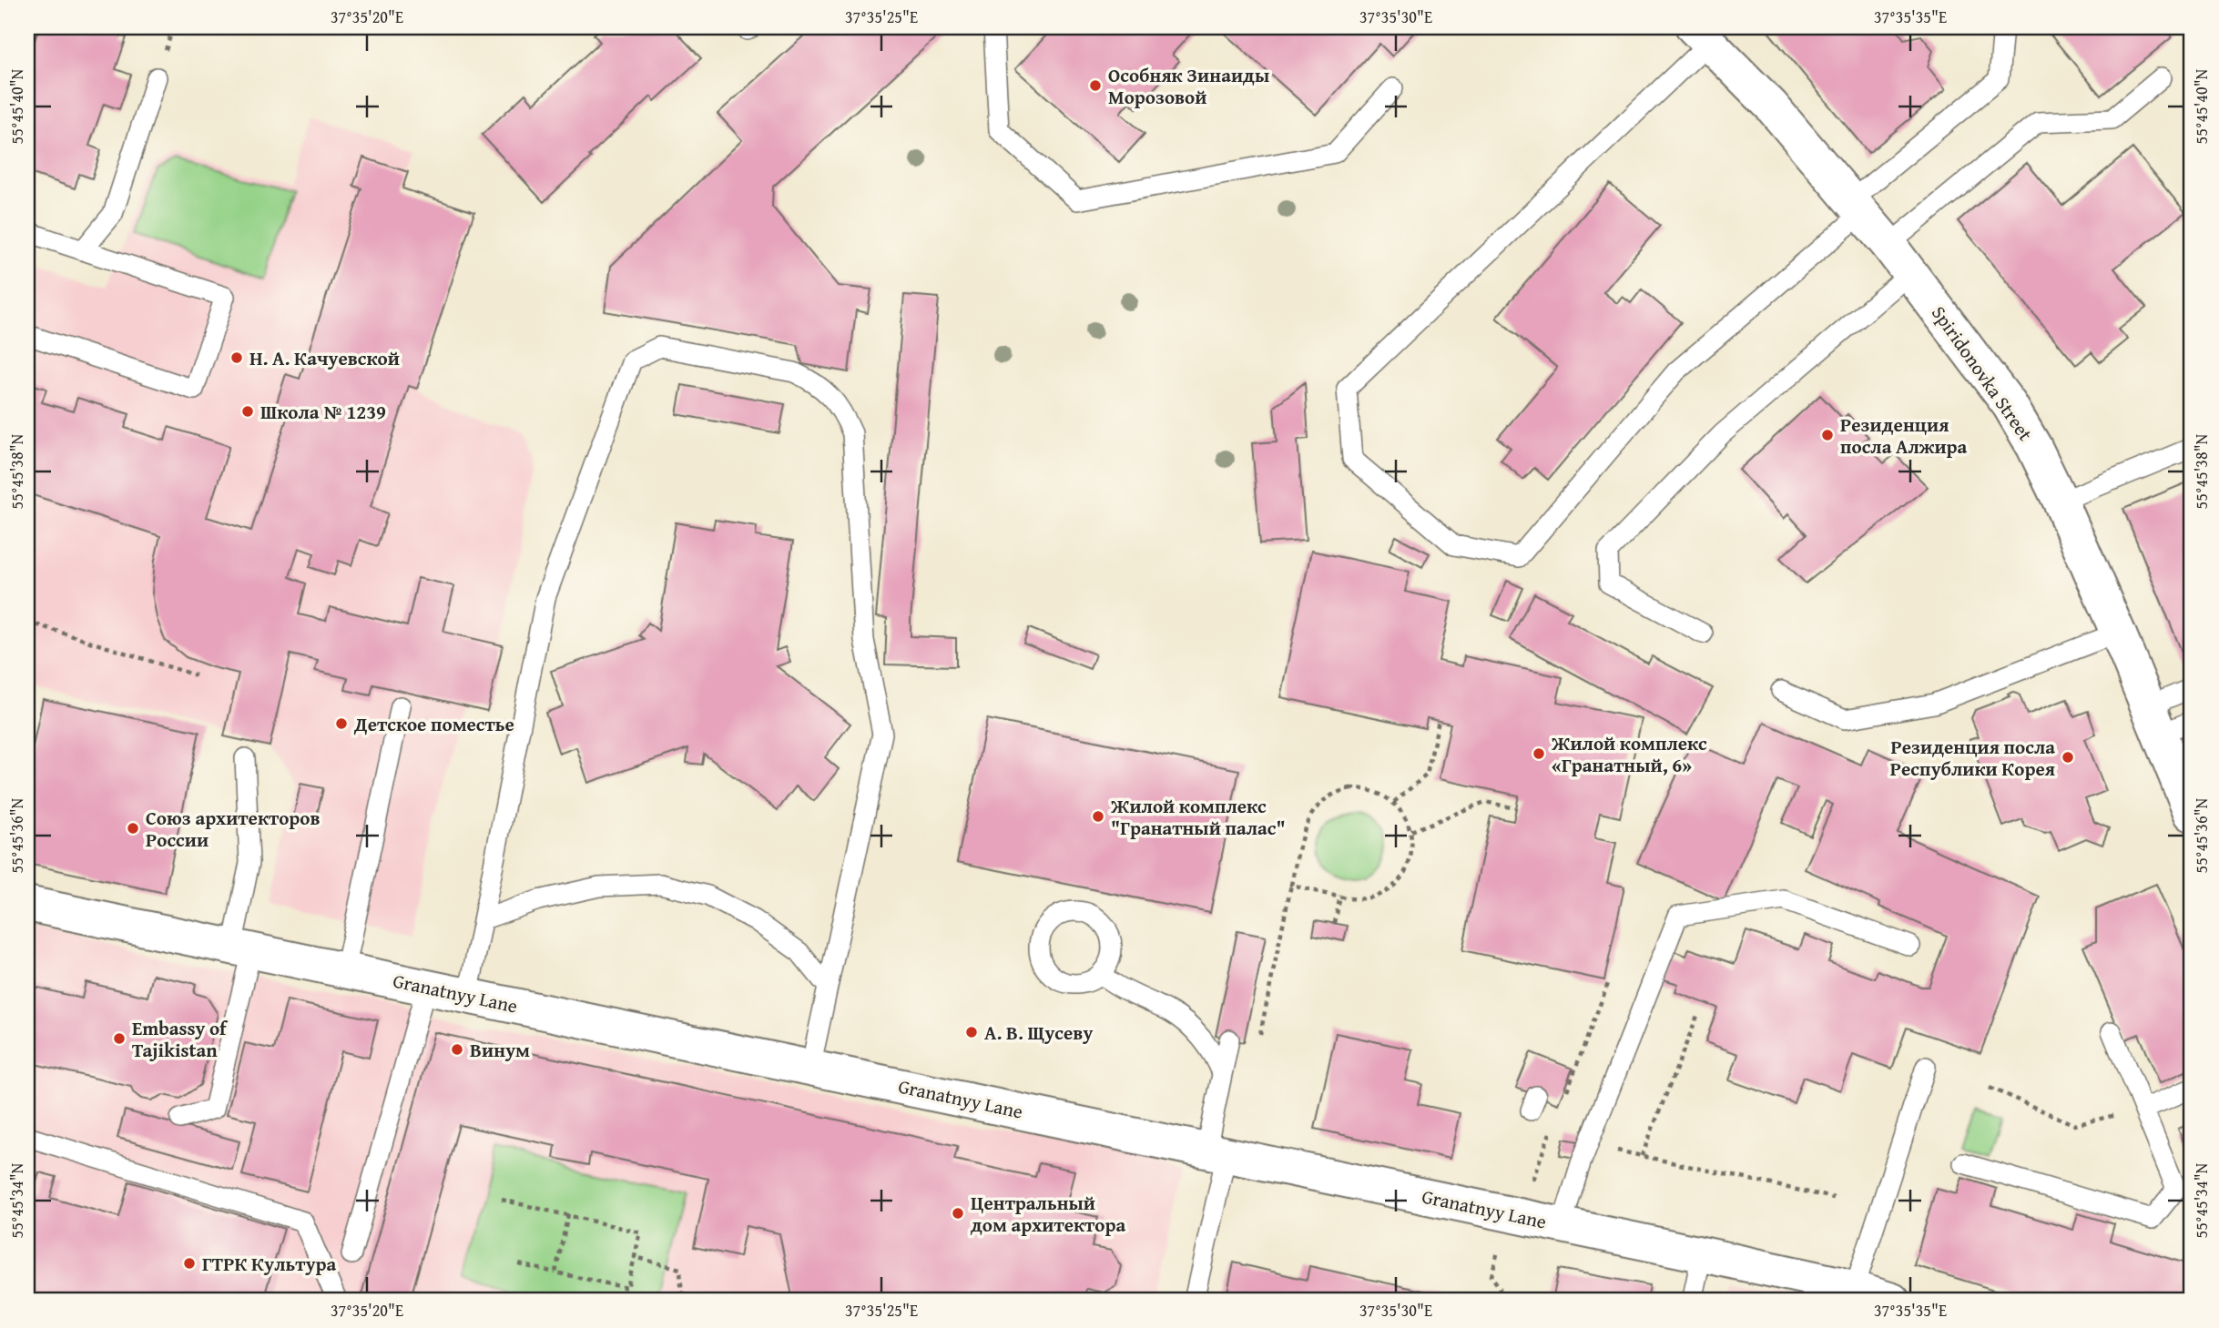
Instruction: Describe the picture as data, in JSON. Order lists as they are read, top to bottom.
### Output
{
  "streets": {
    "street": ["Spiridonovka Street", "Granatnyy Lane"]
  },
  "places": [
    "Особняк Зинаиды Морозовой",
    "Н. А. Качуевской",
    "Школа № 1239",
    "Резиденция посла Алжира",
    "Детское поместье",
    "Жилой комплекс «Гранатный, 6»",
    "Резиденция посла Республики Корея",
    "Жилой комплекс \"Гранатный палас\"",
    "Союз архитекторов России",
    "А. В. Щусеву",
    "Embassy of Tajikistan",
    "Винум",
    "Центральный дом архитектора",
    "ГТРК Культура"
  ],
  "coordinates": [
    "37°35'20\"E",
    "37°35'25\"E",
    "37°35'30\"E",
    "37°35'35\"E",
    "55°45'40\"N",
    "55°45'38\"N",
    "55°45'36\"N",
    "55°45'34\"N"
  ]
}
